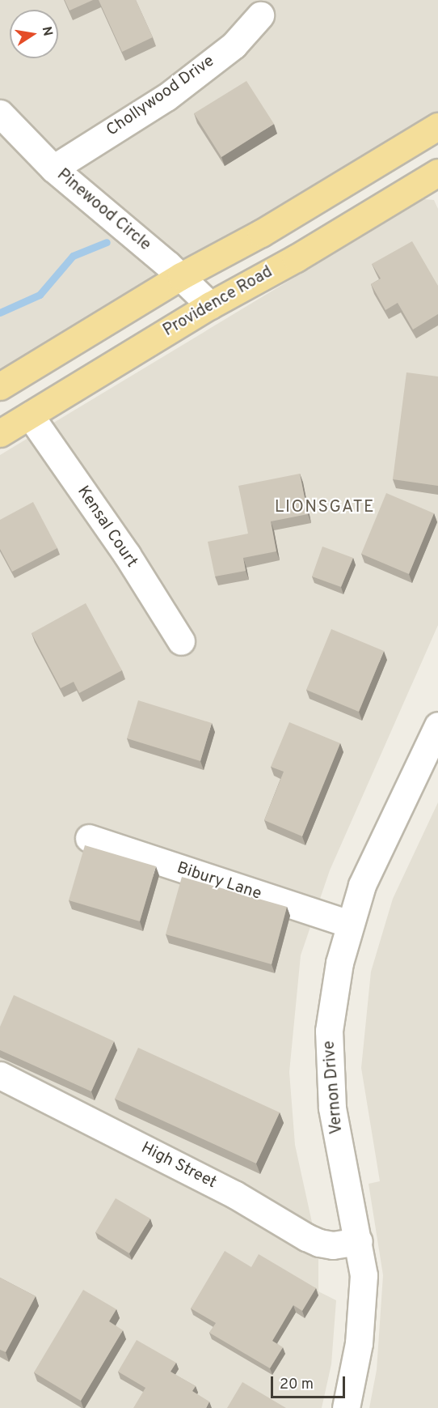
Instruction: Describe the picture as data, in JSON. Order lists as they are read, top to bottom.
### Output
{
  "streets": {
    "main road": ["Providence Road"],
    "street": [
      "Chollywood Drive",
      "Pinewood Circle",
      "Kensal Court",
      "Bibury Lane",
      "Vernon Drive",
      "High Street"
    ]
  },
  "crossings": [
    ["Chollywood Drive", "Pinewood Circle"],
    ["Pinewood Circle", "Providence Road"],
    ["Providence Road", "Kensal Court"],
    ["Bibury Lane", "Vernon Drive"],
    ["Vernon Drive", "High Street"]
  ],
  "districts": ["LIONSGATE"],
  "scale_bar": "20 m",
  "north": "right"
}
